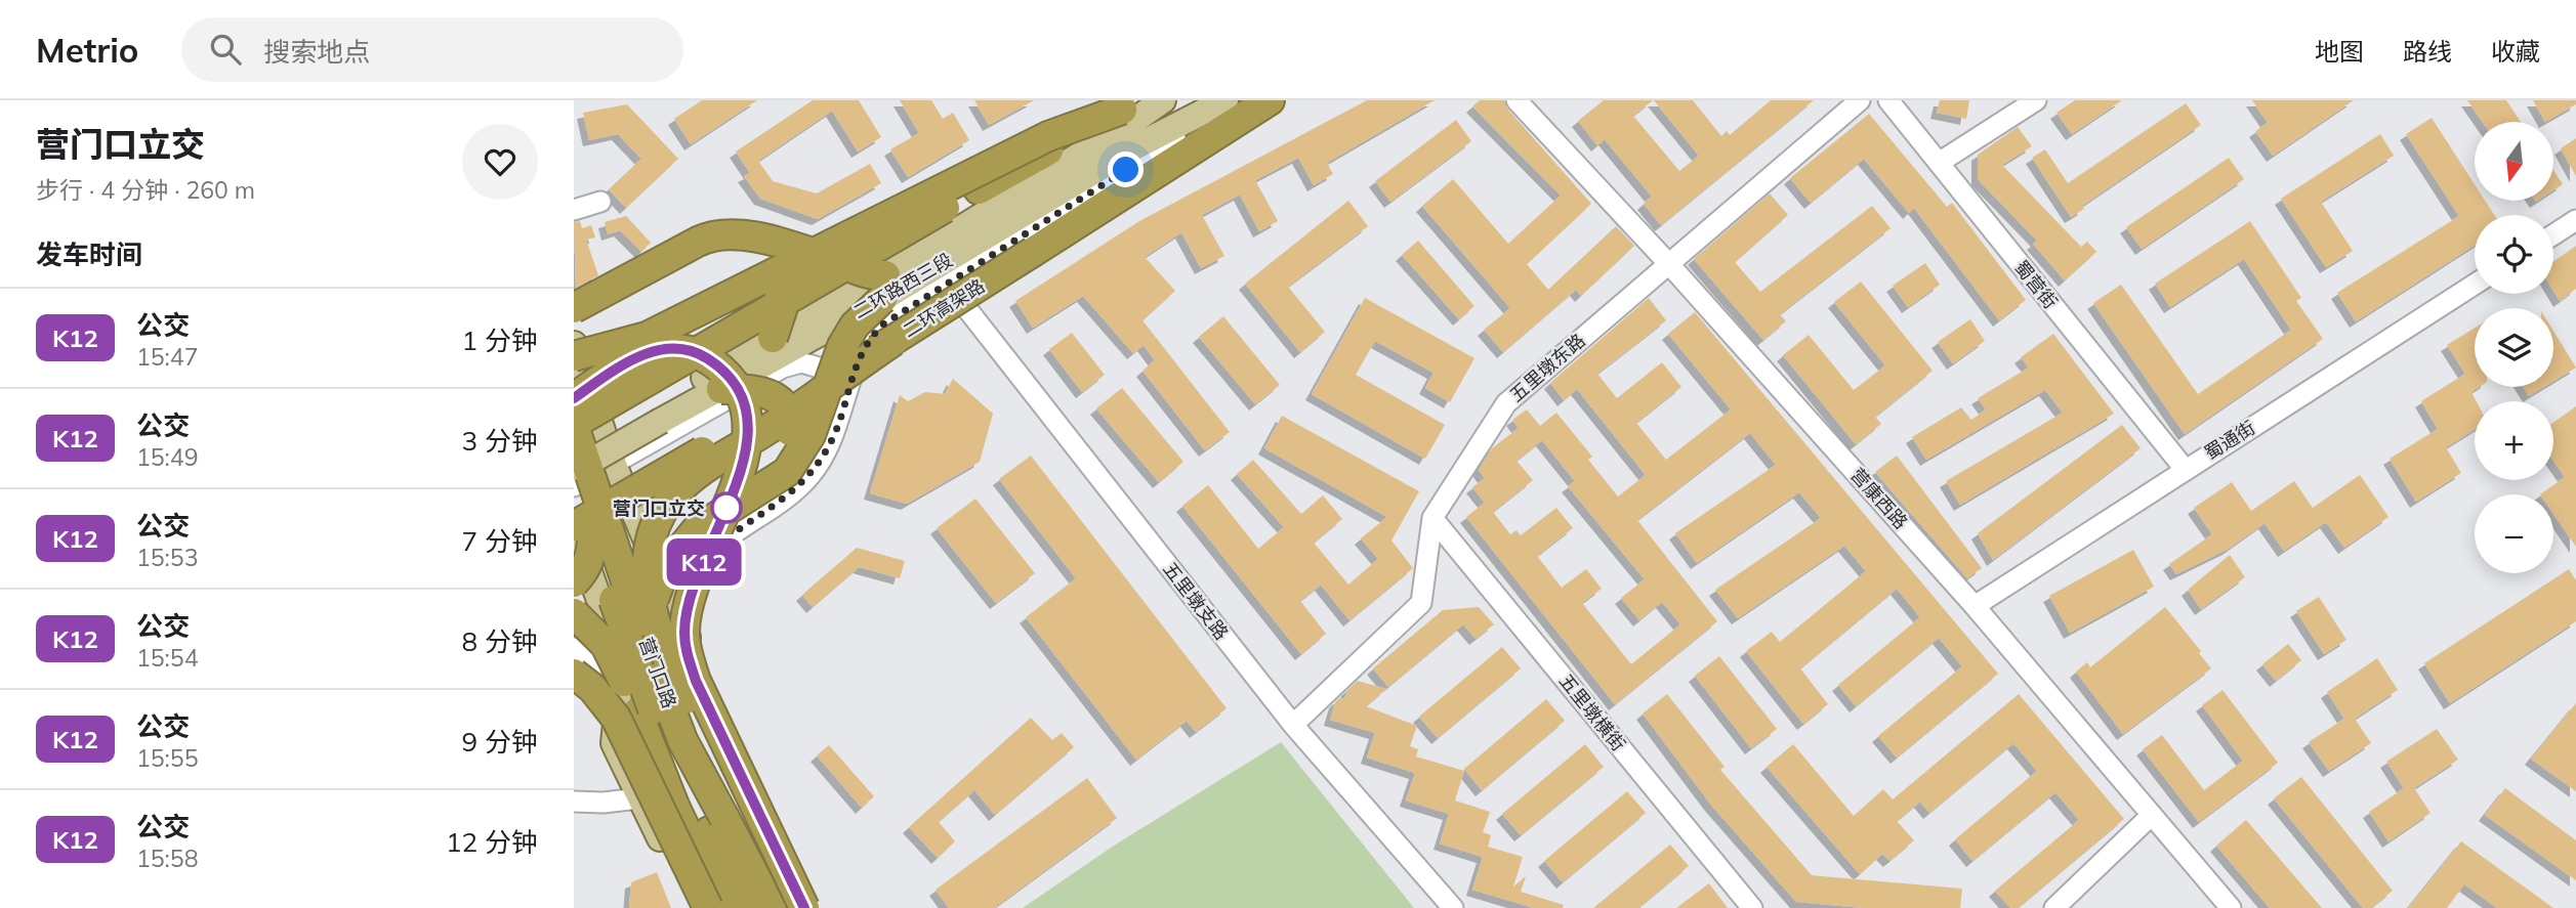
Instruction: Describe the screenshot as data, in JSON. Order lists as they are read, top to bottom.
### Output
{
  "streets": {
    "highway": ["二环高架路", "营门口路"],
    "main road": ["二环路西三段"],
    "street": [
      "蜀营街",
      "五里墩东路",
      "蜀通街",
      "营康西路",
      "五里墩支路",
      "五里墩横街"
    ]
  },
  "crossings": [
    ["蜀营街", "蜀通街"],
    ["二环路西三段", "营门口路"],
    ["二环高架路", "营门口路"],
    ["五里墩东路", "营康西路"],
    ["五里墩东路", "五里墩支路"],
    ["五里墩东路", "五里墩横街"],
    ["蜀通街", "营康西路"]
  ],
  "places": ["营门口立交"],
  "lines": ["bus line K12"],
  "north": "bottom",
  "page": {
    "header": "Metrio",
    "search": "搜索地点",
    "nav": ["地图", "路线", "收藏"],
    "heading": [
      ["营门口立交", "步行 · 4 分钟 · 260 m"],
      "发车时间"
    ],
    "on_map": "K12",
    "map_buttons": ["+", "−"],
    "list": [
      {
        "mark": "K12",
        "name": "公交",
        "note": "15:47",
        "value": "1 分钟"
      },
      {
        "mark": "K12",
        "name": "公交",
        "note": "15:49",
        "value": "3 分钟"
      },
      {
        "mark": "K12",
        "name": "公交",
        "note": "15:53",
        "value": "7 分钟"
      },
      {
        "mark": "K12",
        "name": "公交",
        "note": "15:54",
        "value": "8 分钟"
      },
      {
        "mark": "K12",
        "name": "公交",
        "note": "15:55",
        "value": "9 分钟"
      },
      {
        "mark": "K12",
        "name": "公交",
        "note": "15:58",
        "value": "12 分钟"
      }
    ]
  }
}
